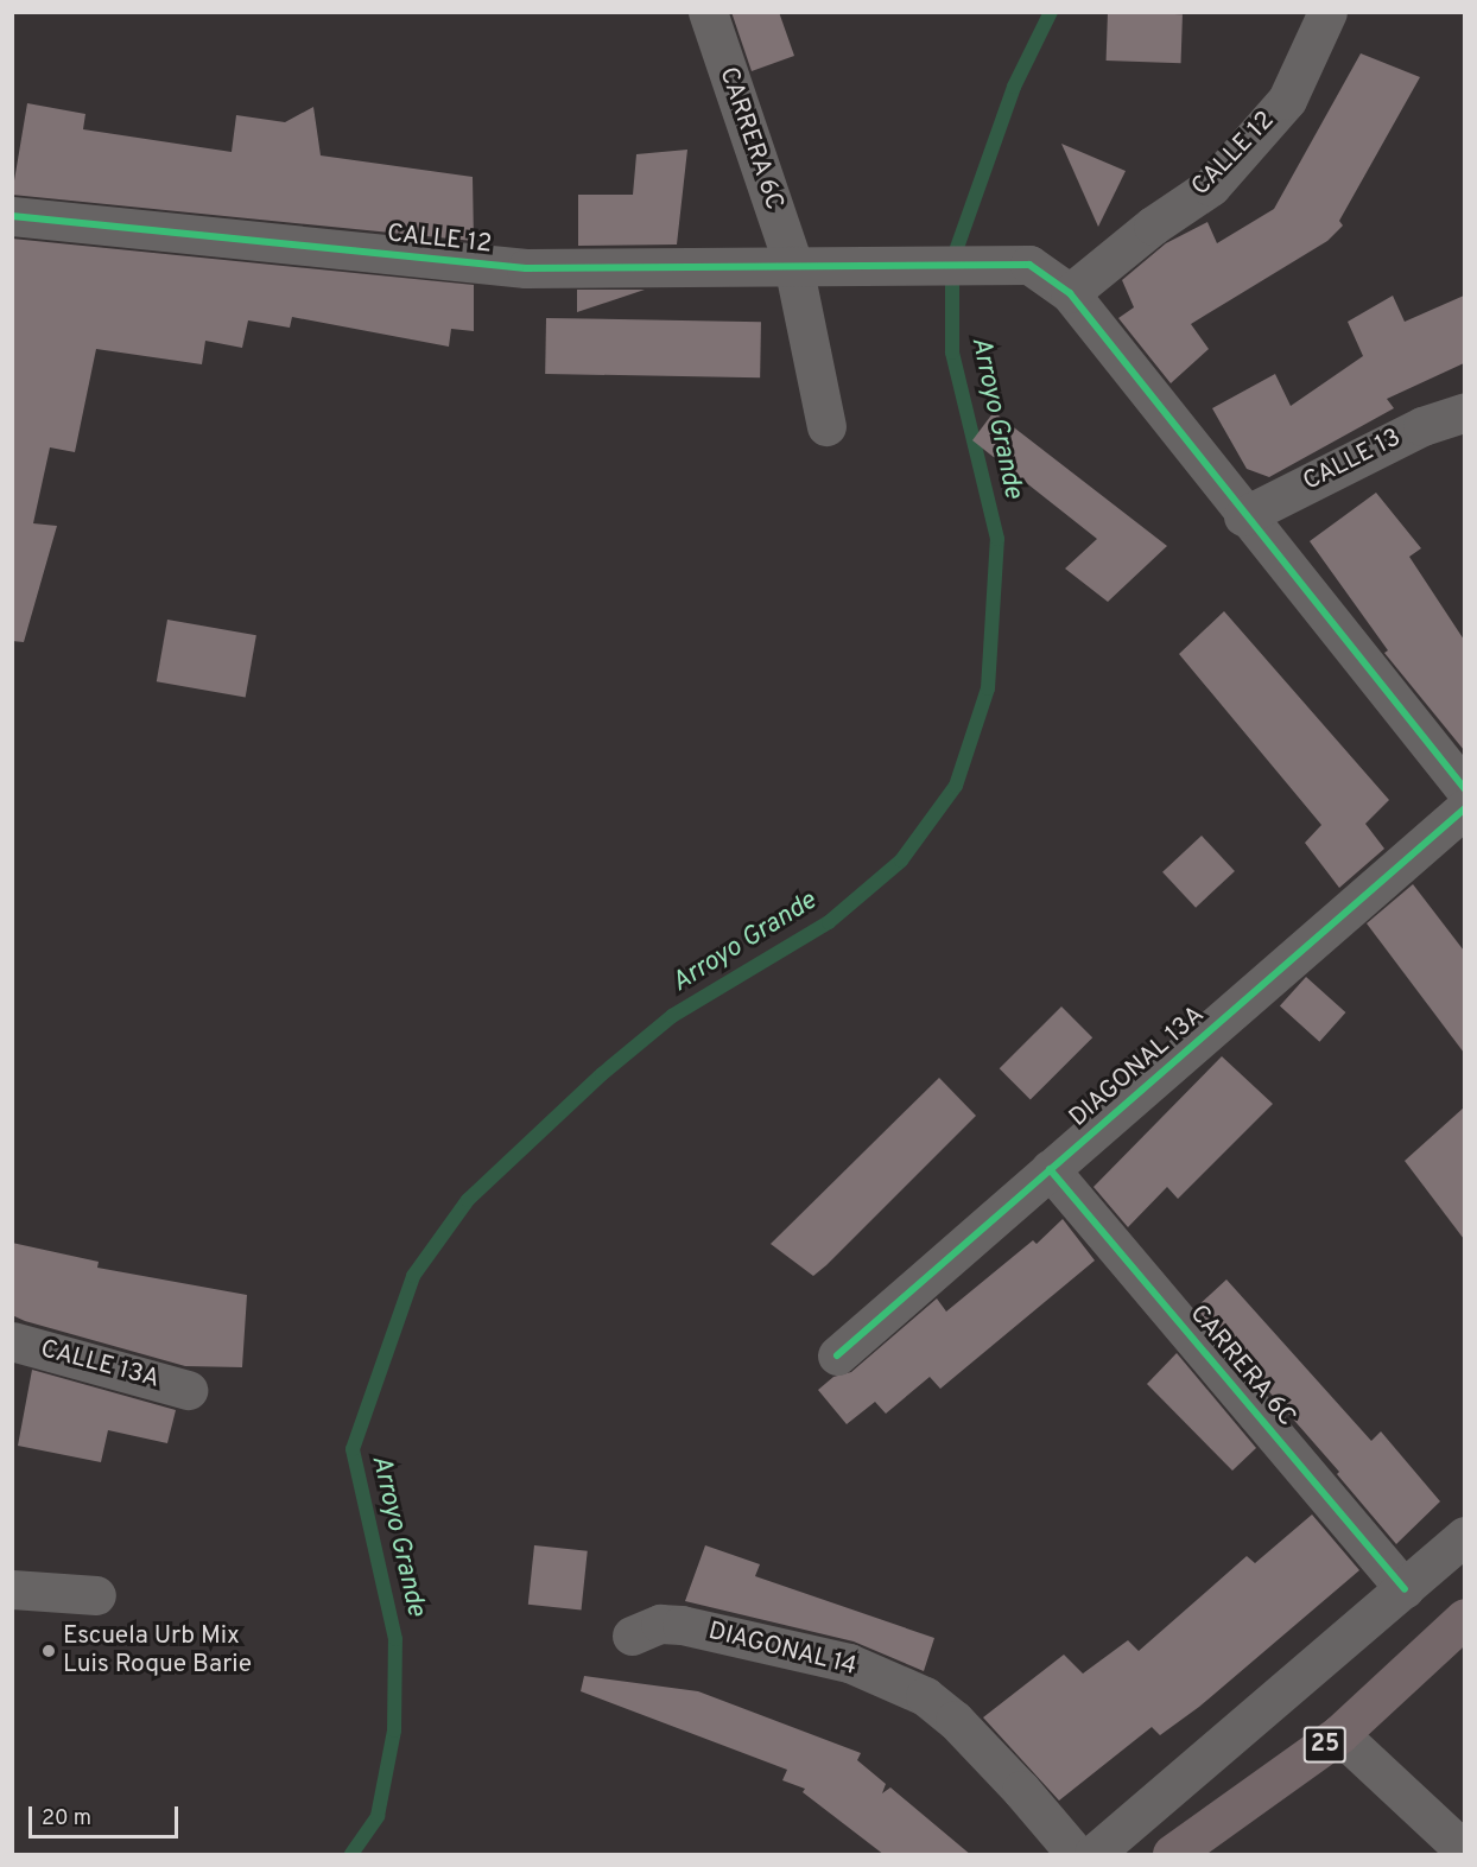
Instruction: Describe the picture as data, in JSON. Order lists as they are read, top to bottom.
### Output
{
  "streets": {
    "highway": ["25"],
    "street": [
      "CARRERA 6C",
      "CALLE 12",
      "CALLE 13",
      "DIAGONAL 13A",
      "CALLE 13A",
      "DIAGONAL 14"
    ]
  },
  "crossings": [
    ["CARRERA 6C", "CALLE 12"],
    ["CARRERA 6C", "DIAGONAL 13A"]
  ],
  "water": ["Arroyo Grande"],
  "places": ["Escuela Urb Mix Luis Roque Barie"],
  "scale_bar": "20 m"
}
